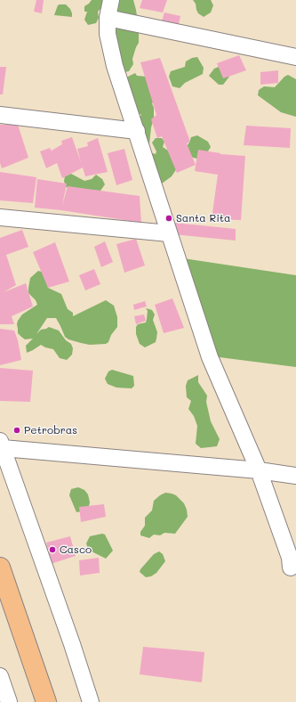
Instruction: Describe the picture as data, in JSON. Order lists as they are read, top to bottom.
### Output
{
  "places": ["Santa Rita", "Petrobras", "Casco"]
}
